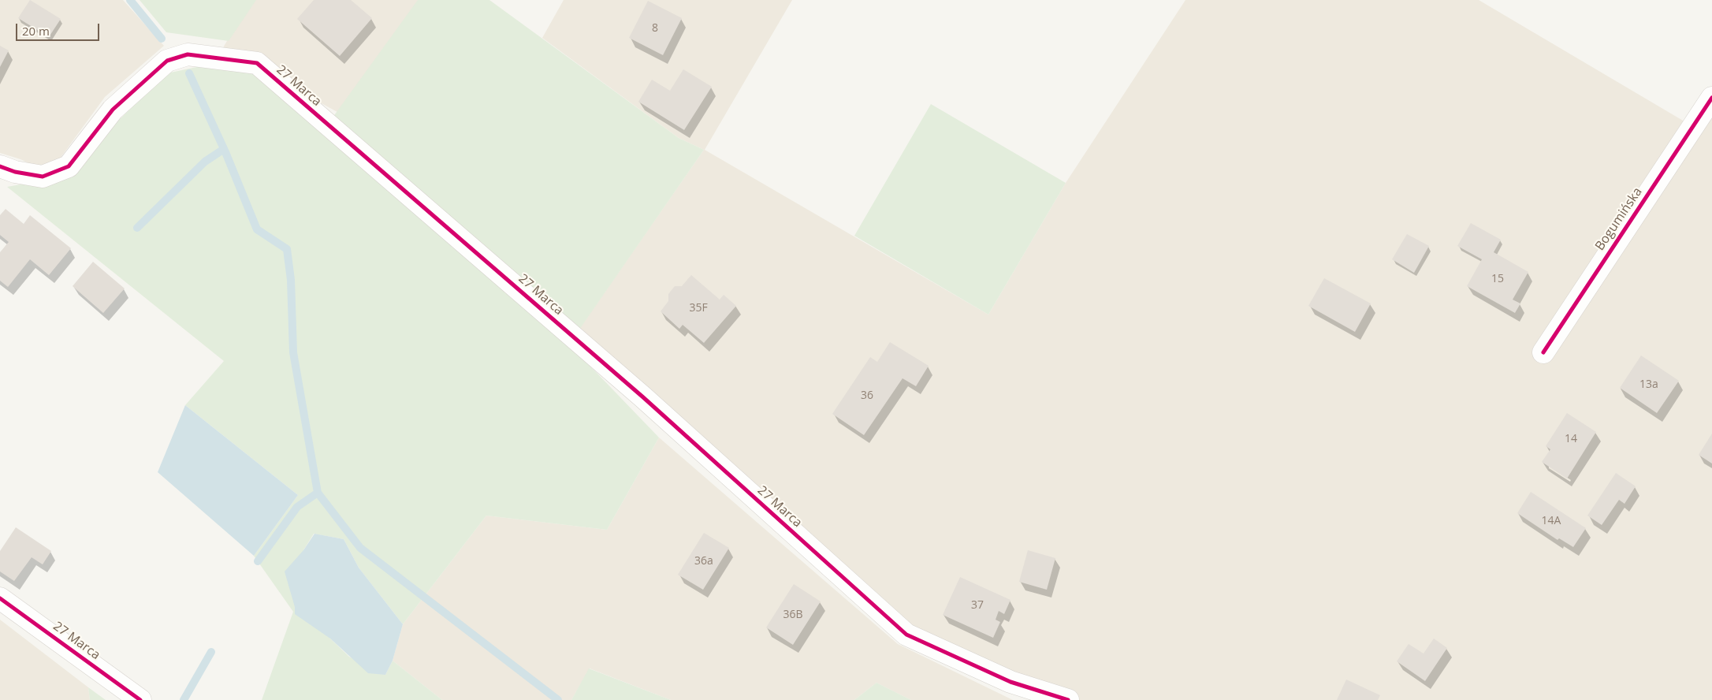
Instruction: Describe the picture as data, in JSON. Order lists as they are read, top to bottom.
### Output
{
  "streets": {
    "street": ["27 Marca", "Bogumińska"]
  },
  "house_numbers": [
    "8",
    "15",
    "35F",
    "13a",
    "36",
    "14",
    "14A",
    "36a",
    "37",
    "36B"
  ],
  "scale_bar": "20 m"
}
